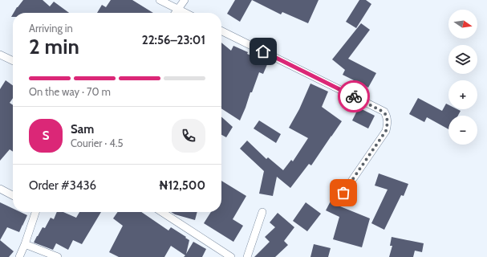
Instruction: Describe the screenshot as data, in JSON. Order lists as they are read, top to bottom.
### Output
{
  "north": "right",
  "page": {
    "map_buttons": ["+", "−"],
    "heading": ["2 min", "Arriving in", "22:56–23:01"],
    "panel": [
      "Sam",
      "Courier · 4.5",
      "Order #3436",
      "₦12,500"
    ],
    "bar": "On the way · 70 m",
    "round": "S"
  }
}
